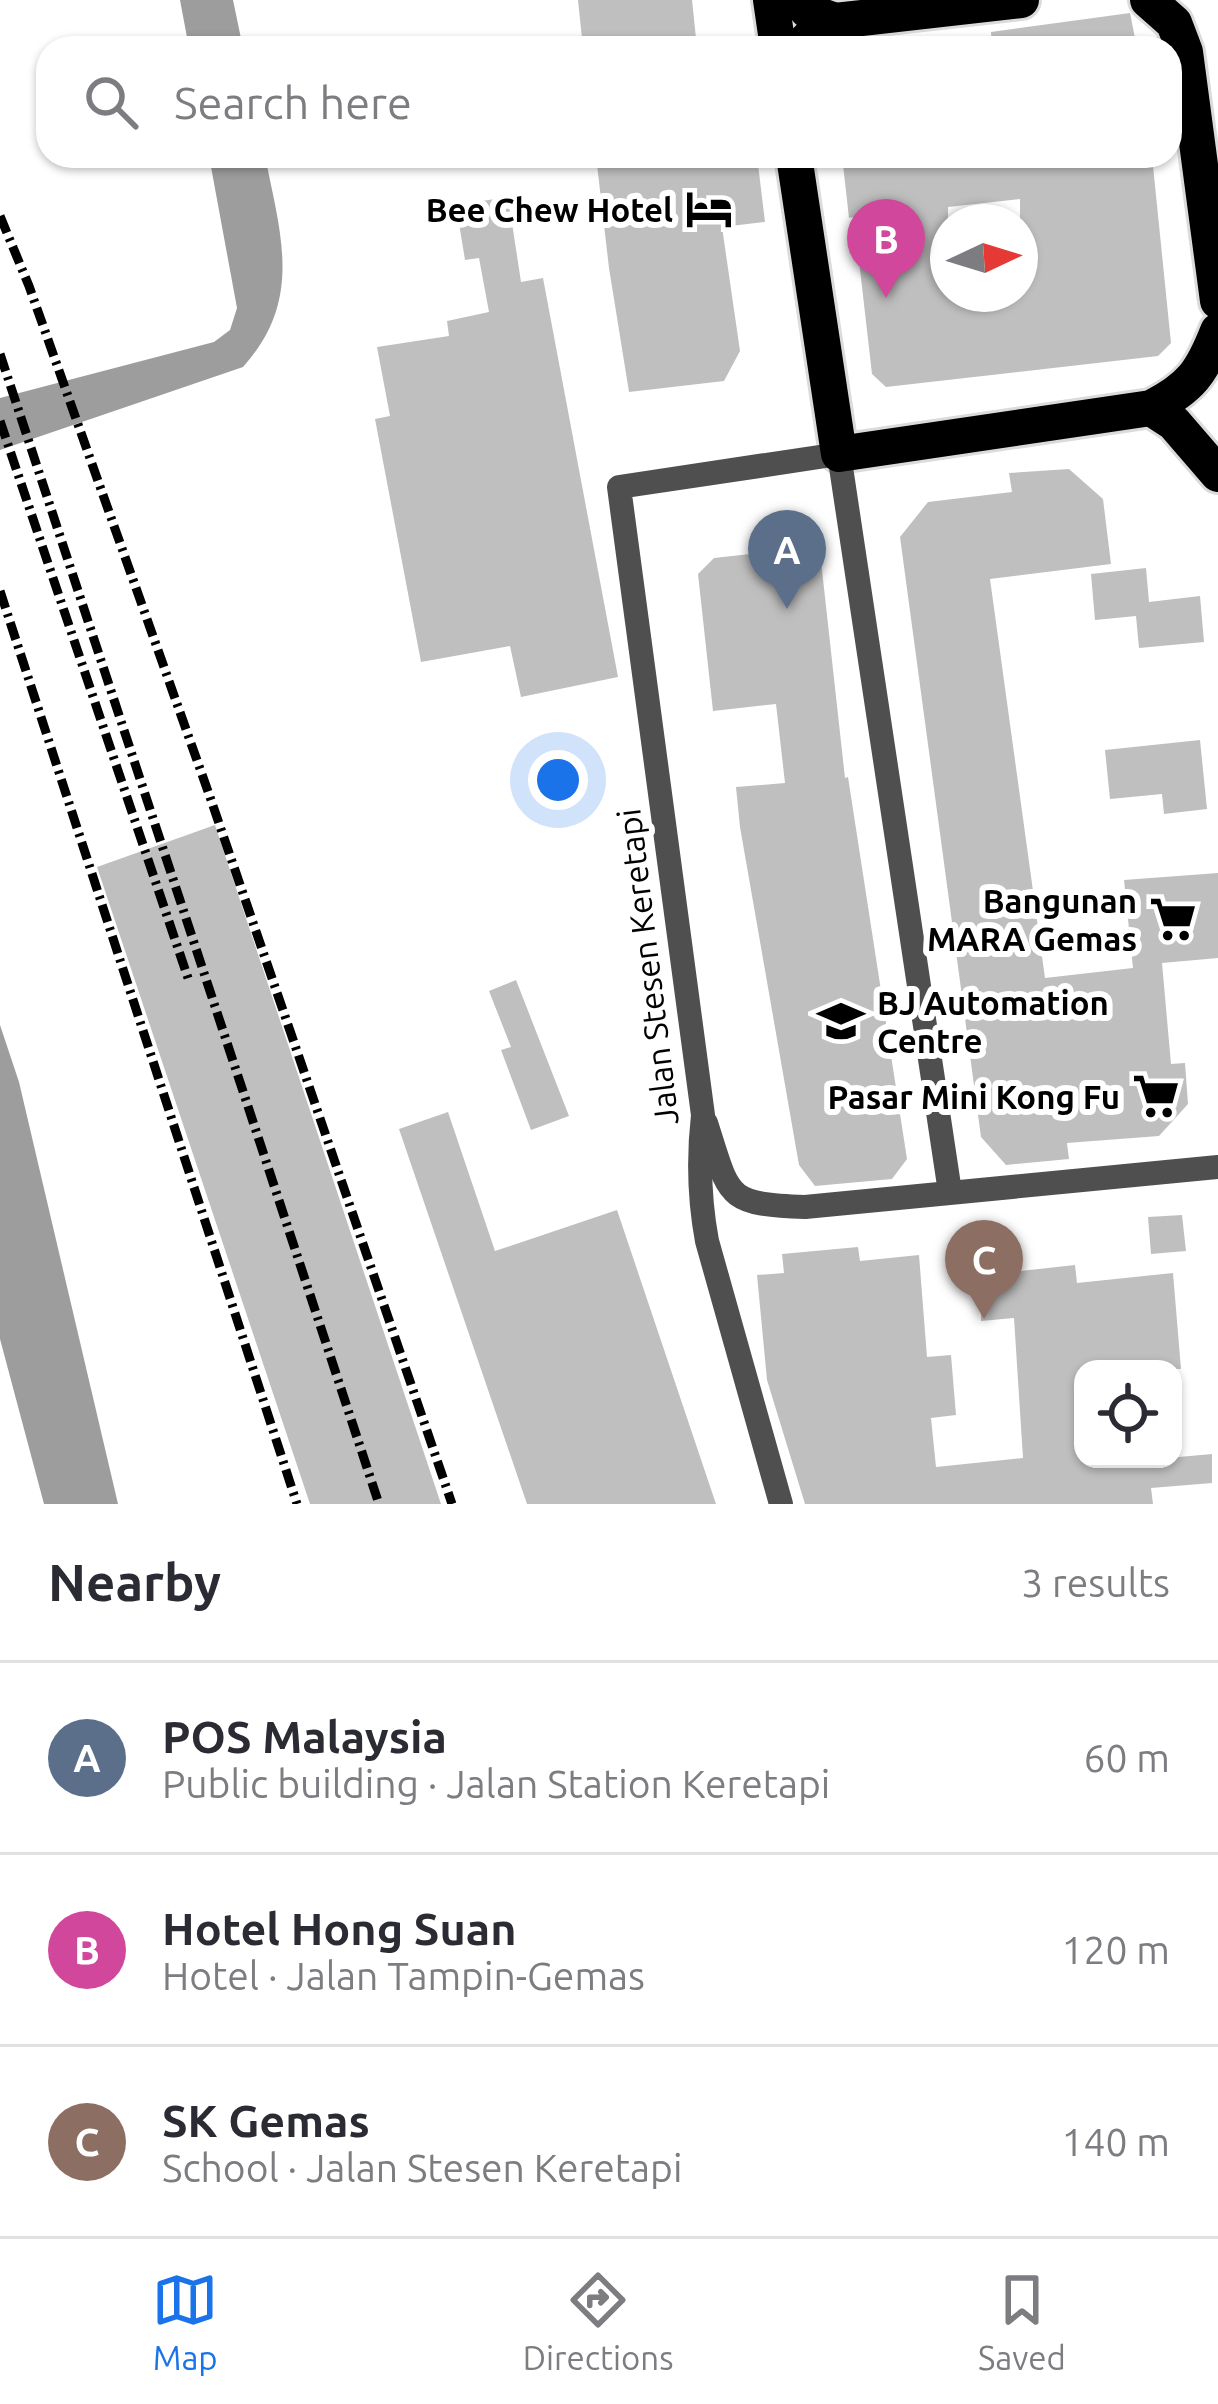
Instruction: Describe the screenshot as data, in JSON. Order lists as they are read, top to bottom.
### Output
{
  "streets": {
    "street": ["Jalan Stesen Keretapi"]
  },
  "places": {
    "hotel": ["Bee Chew Hotel"],
    "supermarket": ["Bangunan MARA Gemas", "Pasar Mini Kong Fu"],
    "school or university": ["BJ Automation Centre"]
  },
  "north": "right",
  "page": {
    "search": "Search here",
    "pins": ["B", "A", "C"],
    "heading": ["Nearby", "3 results"],
    "list": [
      {
        "mark": "A",
        "name": "POS Malaysia",
        "note": "Public building · Jalan Station Keretapi",
        "value": "60 m"
      },
      {
        "mark": "B",
        "name": "Hotel Hong Suan",
        "note": "Hotel · Jalan Tampin-Gemas",
        "value": "120 m"
      },
      {
        "mark": "C",
        "name": "SK Gemas",
        "note": "School · Jalan Stesen Keretapi",
        "value": "140 m"
      }
    ],
    "nav": ["Map", "Directions", "Saved"]
  }
}
